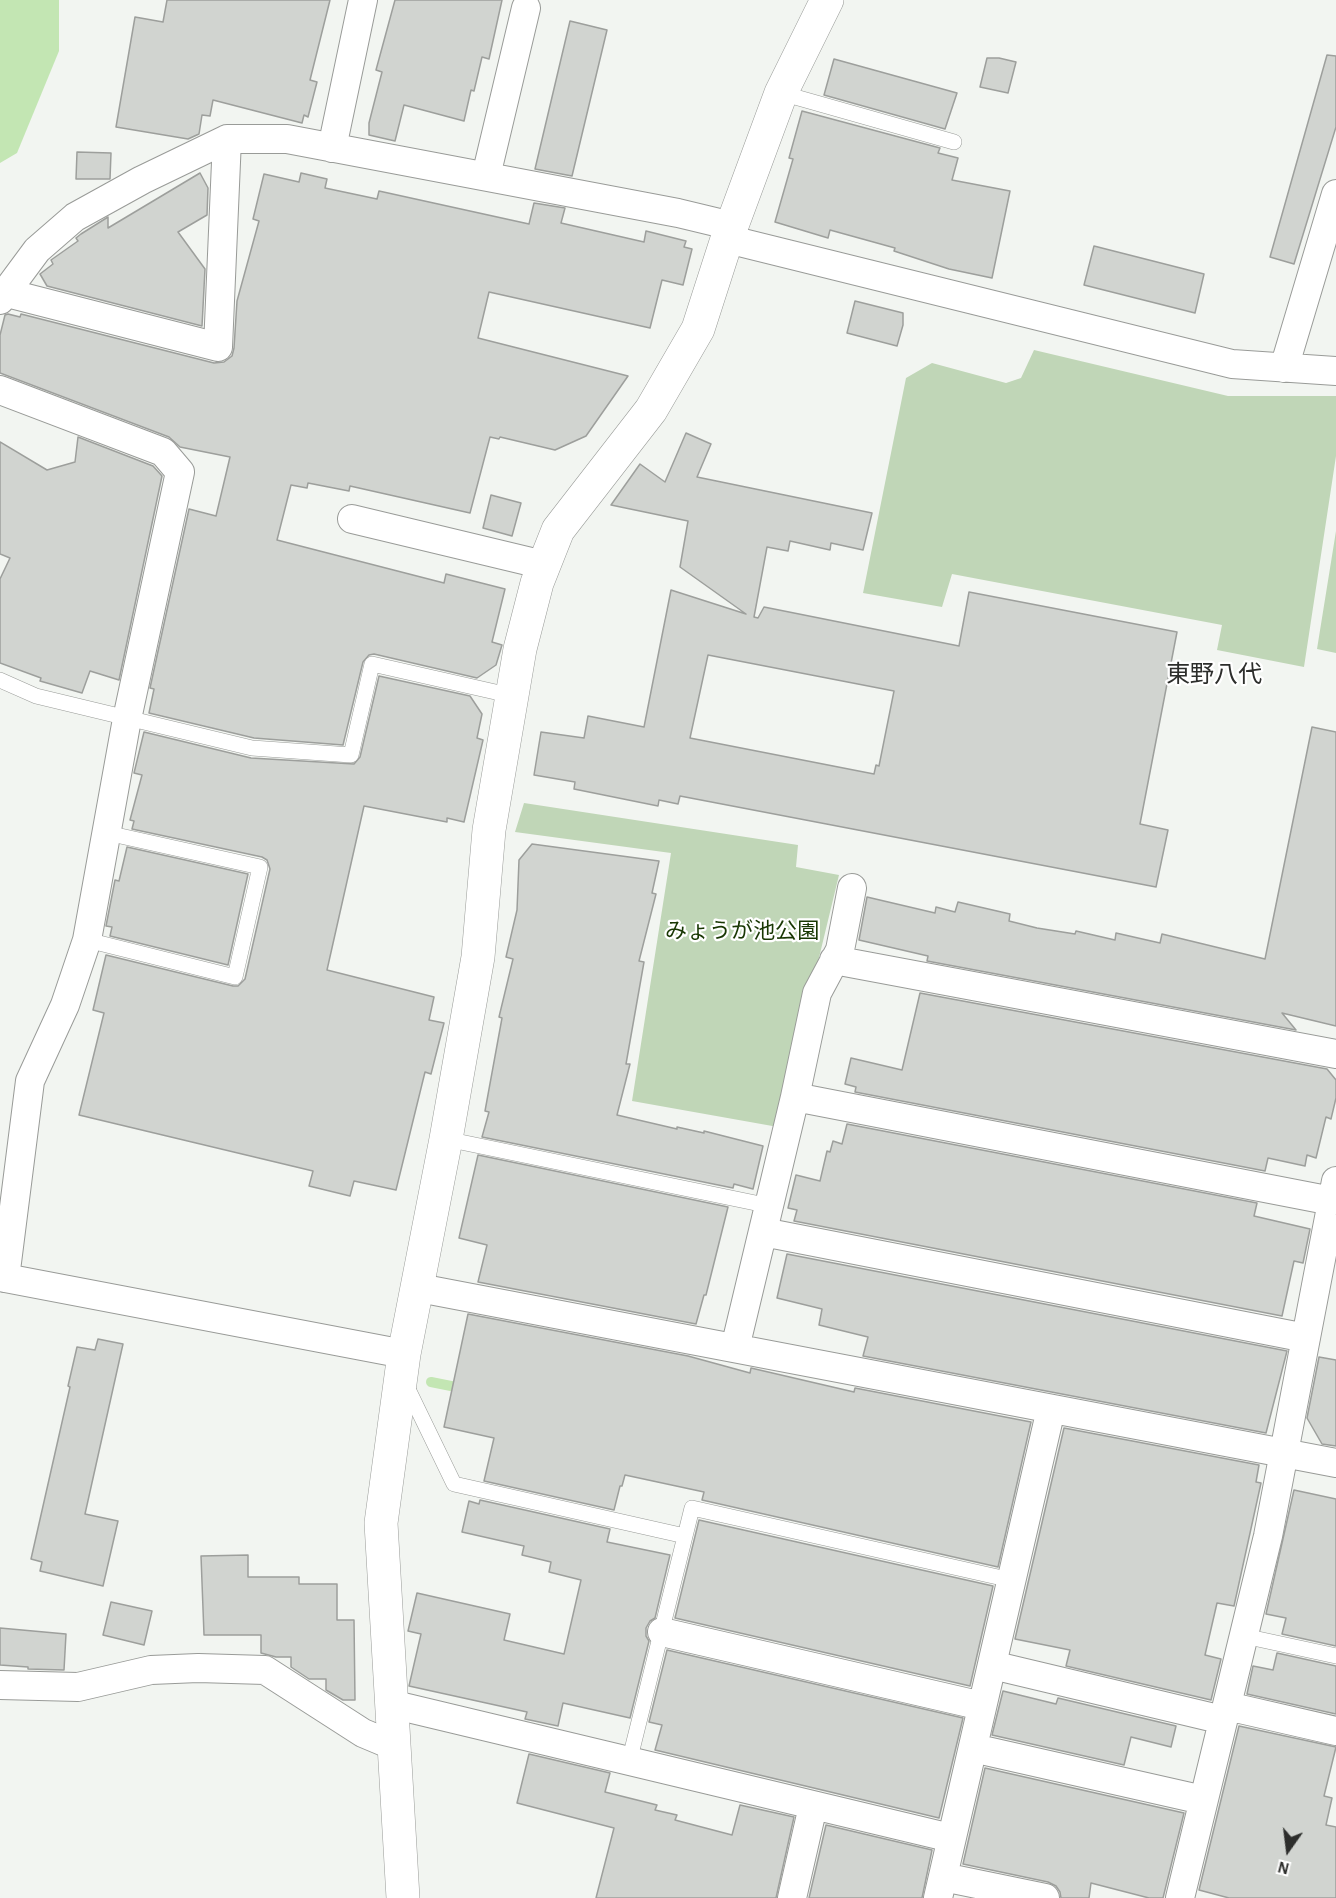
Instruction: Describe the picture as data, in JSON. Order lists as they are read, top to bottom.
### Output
{
  "districts": ["東野八代"],
  "parks": ["みょうが池公園"],
  "north": "bottom"
}
